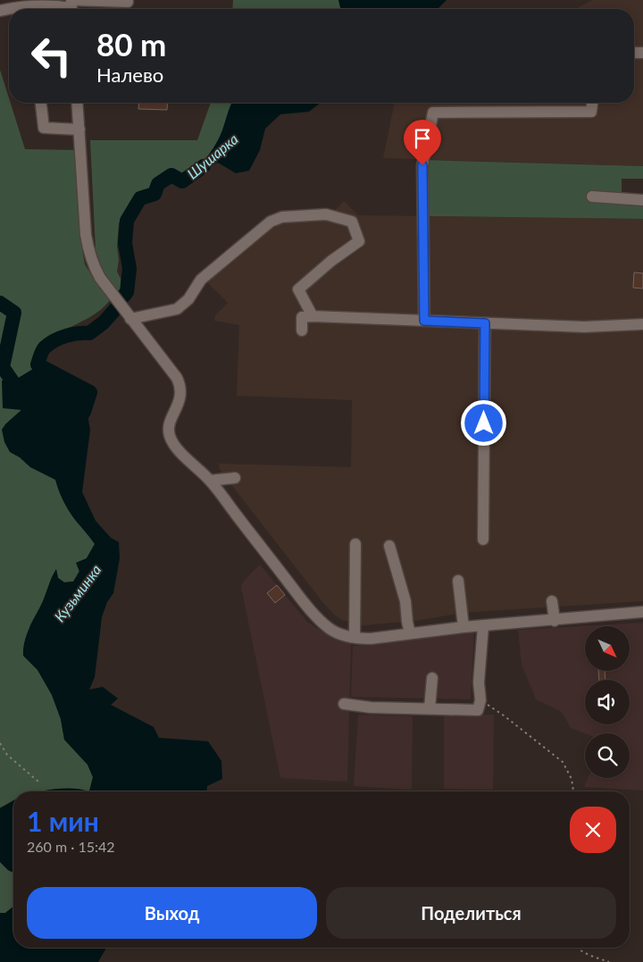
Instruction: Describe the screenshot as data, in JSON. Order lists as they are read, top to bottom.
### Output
{
  "water": ["Шушарка", "Кузьминка"],
  "north": "bottom right",
  "page": {
    "turn": ["80 m", "Налево"],
    "heading": ["1 мин", "260 m · 15:42"],
    "buttons": ["Выход", "Поделиться"]
  }
}
